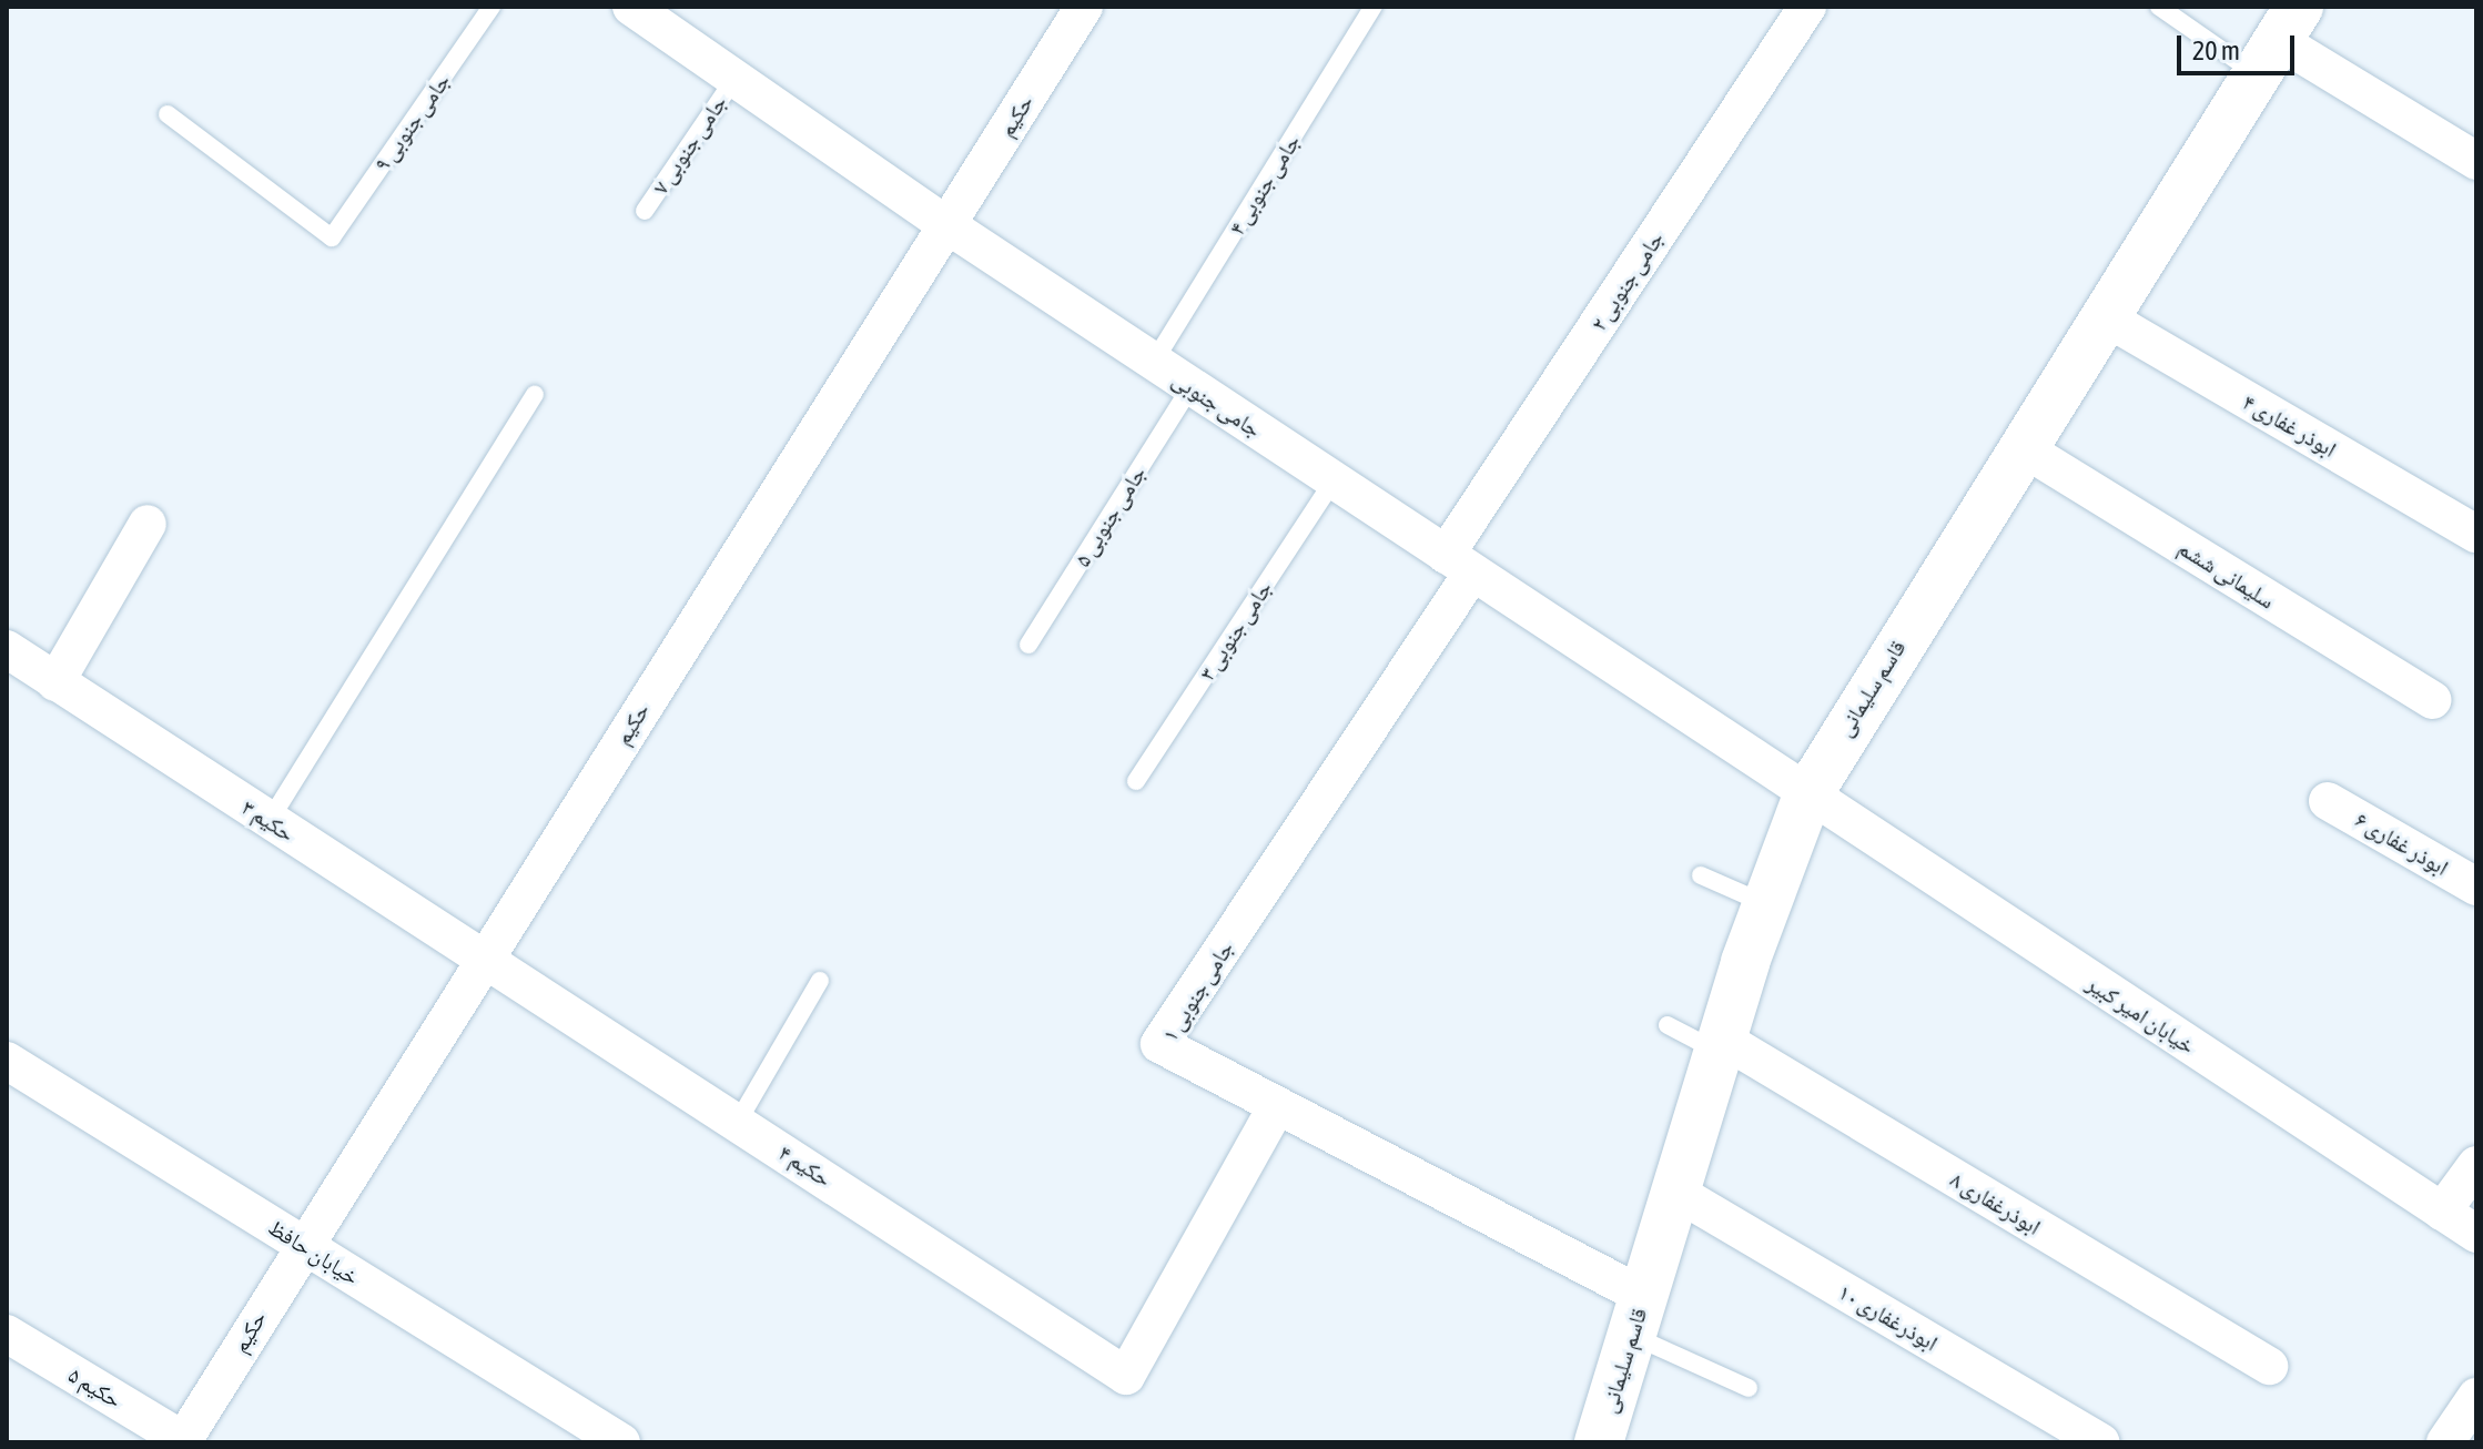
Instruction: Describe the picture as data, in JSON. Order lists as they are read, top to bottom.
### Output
{
  "streets": {
    "street": [
      "حکیم",
      "جامی جنوبی ۲",
      "جامی جنوبی",
      "ابوذر غفاری ۴",
      "سلیمانی ششم",
      "قاسم سلیمانی",
      "حکیم ۳",
      "ابوذر غفاری ۶",
      "جامی جنوبی ۱",
      "خیابان امیر کبیر",
      "حکیم ۴",
      "ابوذرغفاری ۸",
      "خیابان حافظ",
      "ابوذرغفاری ۱۰",
      "حکیم ۵"
    ],
    "lane": [
      "جامی جنوبی ۹",
      "جامی جنوبی ۷",
      "جامی جنوبی ۴",
      "جامی جنوبی ۵",
      "جامی جنوبی ۳"
    ]
  },
  "crossings": [
    ["حکیم", "جامی جنوبی"],
    ["حکیم", "حکیم ۳"],
    ["حکیم", "حکیم ۴"],
    ["حکیم", "خیابان حافظ"],
    ["حکیم", "حکیم ۵"],
    ["جامی جنوبی ۷", "جامی جنوبی"],
    ["جامی جنوبی ۴", "جامی جنوبی"],
    ["جامی جنوبی ۲", "جامی جنوبی"],
    ["جامی جنوبی ۲", "جامی جنوبی ۱"],
    ["جامی جنوبی", "جامی جنوبی ۵"],
    ["جامی جنوبی", "جامی جنوبی ۳"],
    ["جامی جنوبی", "قاسم سلیمانی"],
    ["جامی جنوبی", "جامی جنوبی ۱"],
    ["جامی جنوبی", "خیابان امیر کبیر"],
    ["ابوذر غفاری ۴", "قاسم سلیمانی"],
    ["سلیمانی ششم", "قاسم سلیمانی"],
    ["قاسم سلیمانی", "جامی جنوبی ۱"],
    ["قاسم سلیمانی", "خیابان امیر کبیر"],
    ["قاسم سلیمانی", "ابوذرغفاری ۸"],
    ["قاسم سلیمانی", "ابوذرغفاری ۱۰"],
    ["حکیم ۳", "حکیم ۴"],
    ["جامی جنوبی ۱", "حکیم ۴"]
  ],
  "scale_bar": "20 m"
}
